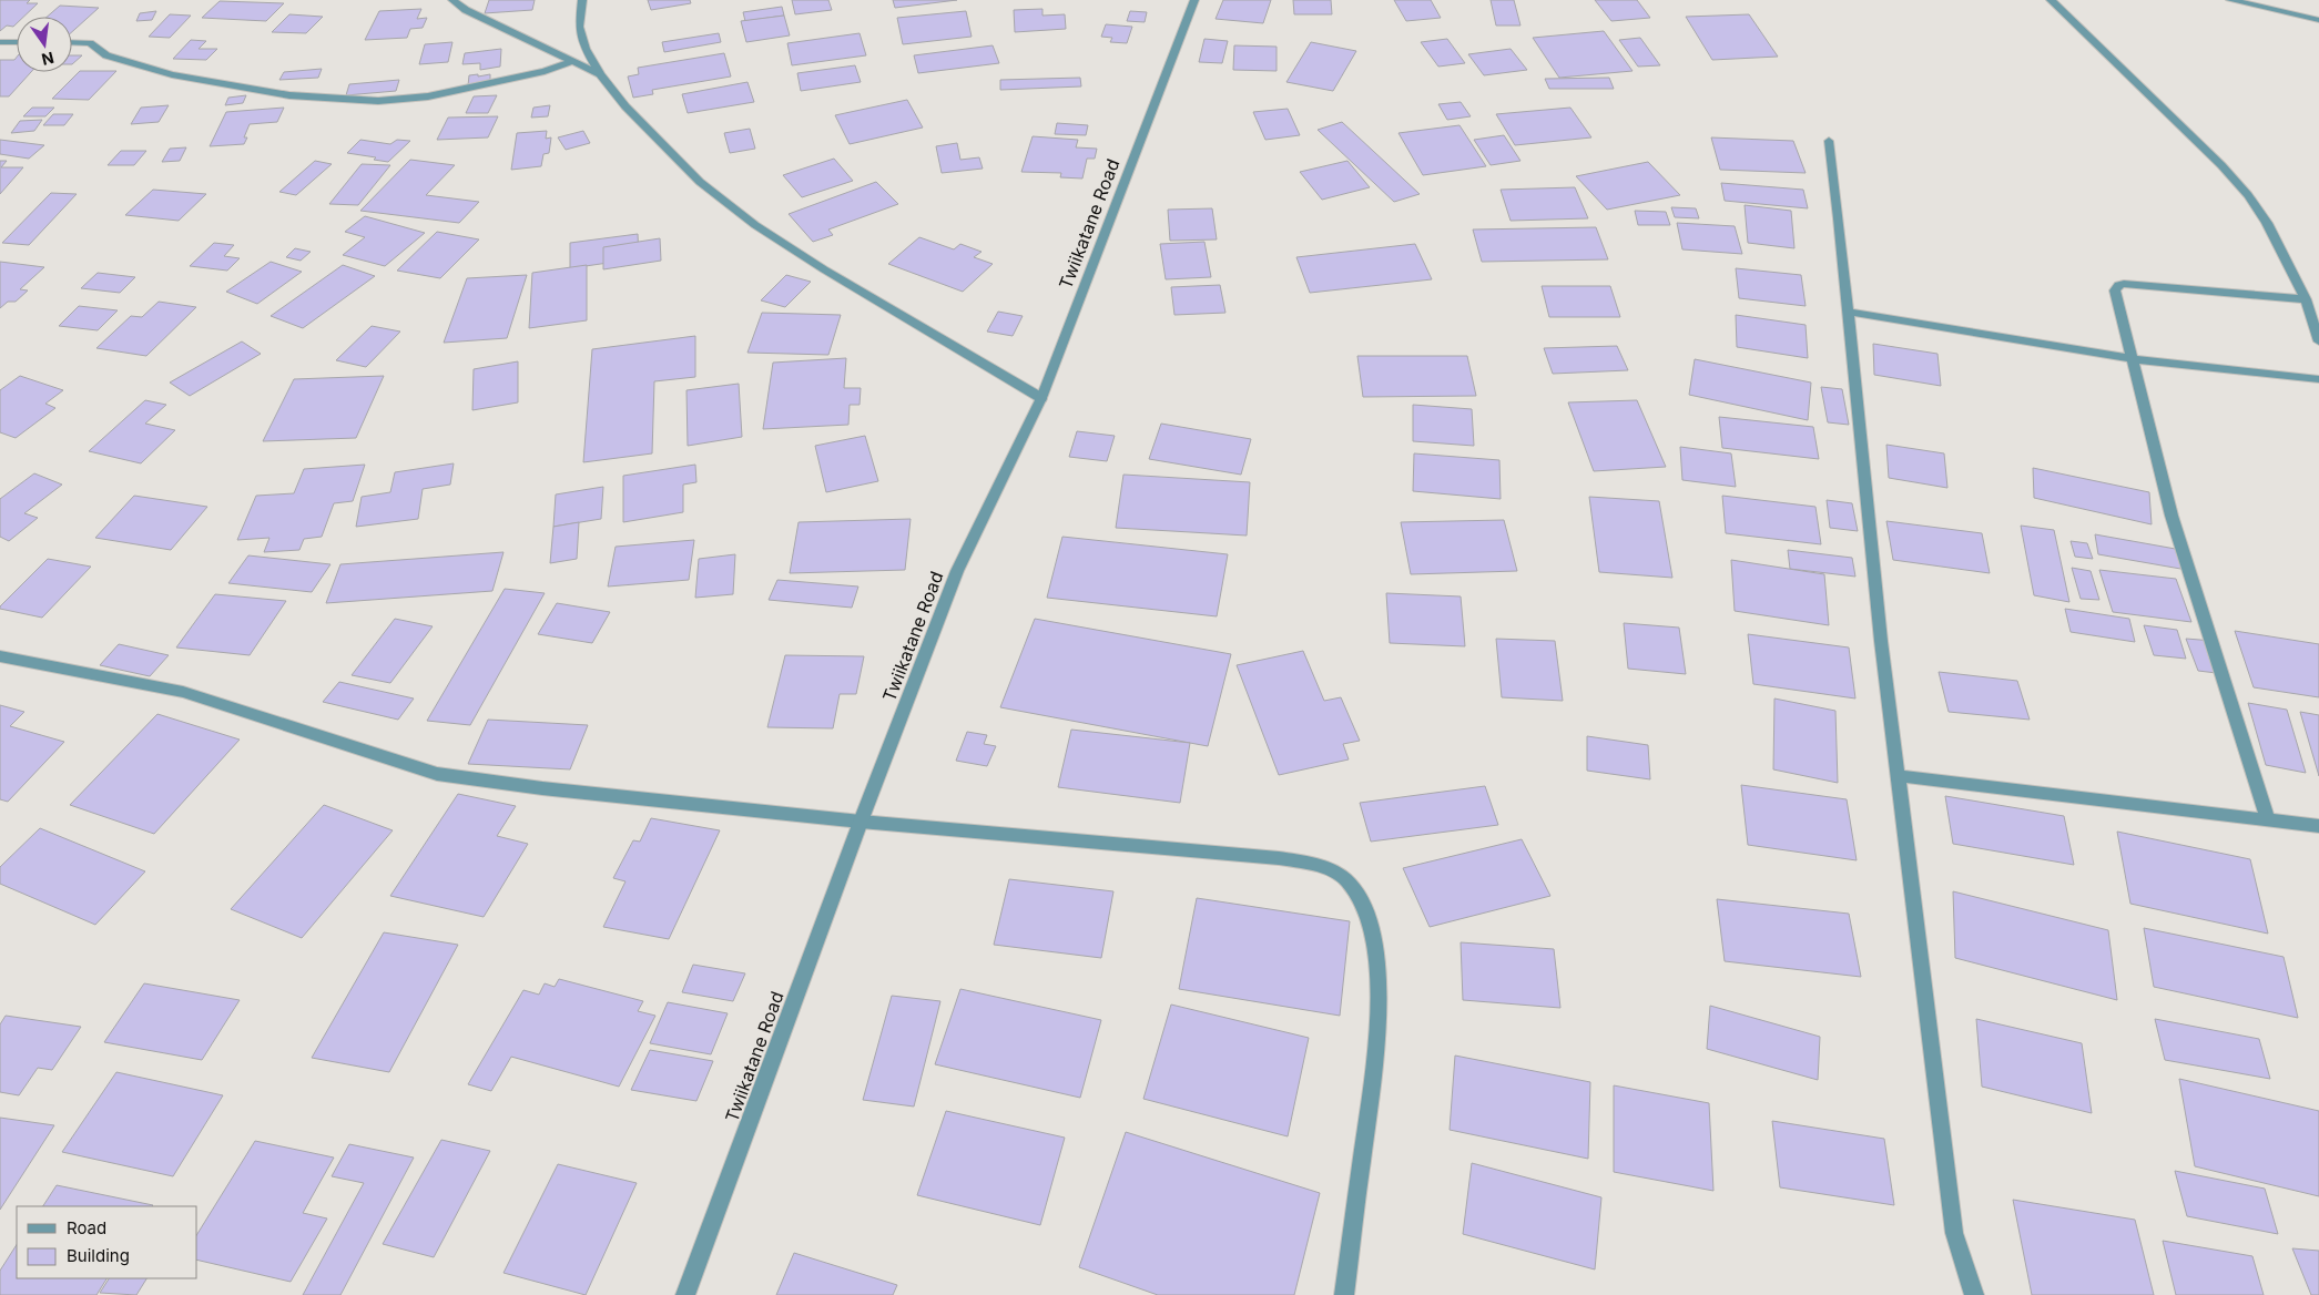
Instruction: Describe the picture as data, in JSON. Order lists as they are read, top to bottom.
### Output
{
  "streets": {
    "street": ["Twiikatane Road"]
  },
  "legend": ["Road", "Building"],
  "north": "bottom"
}
